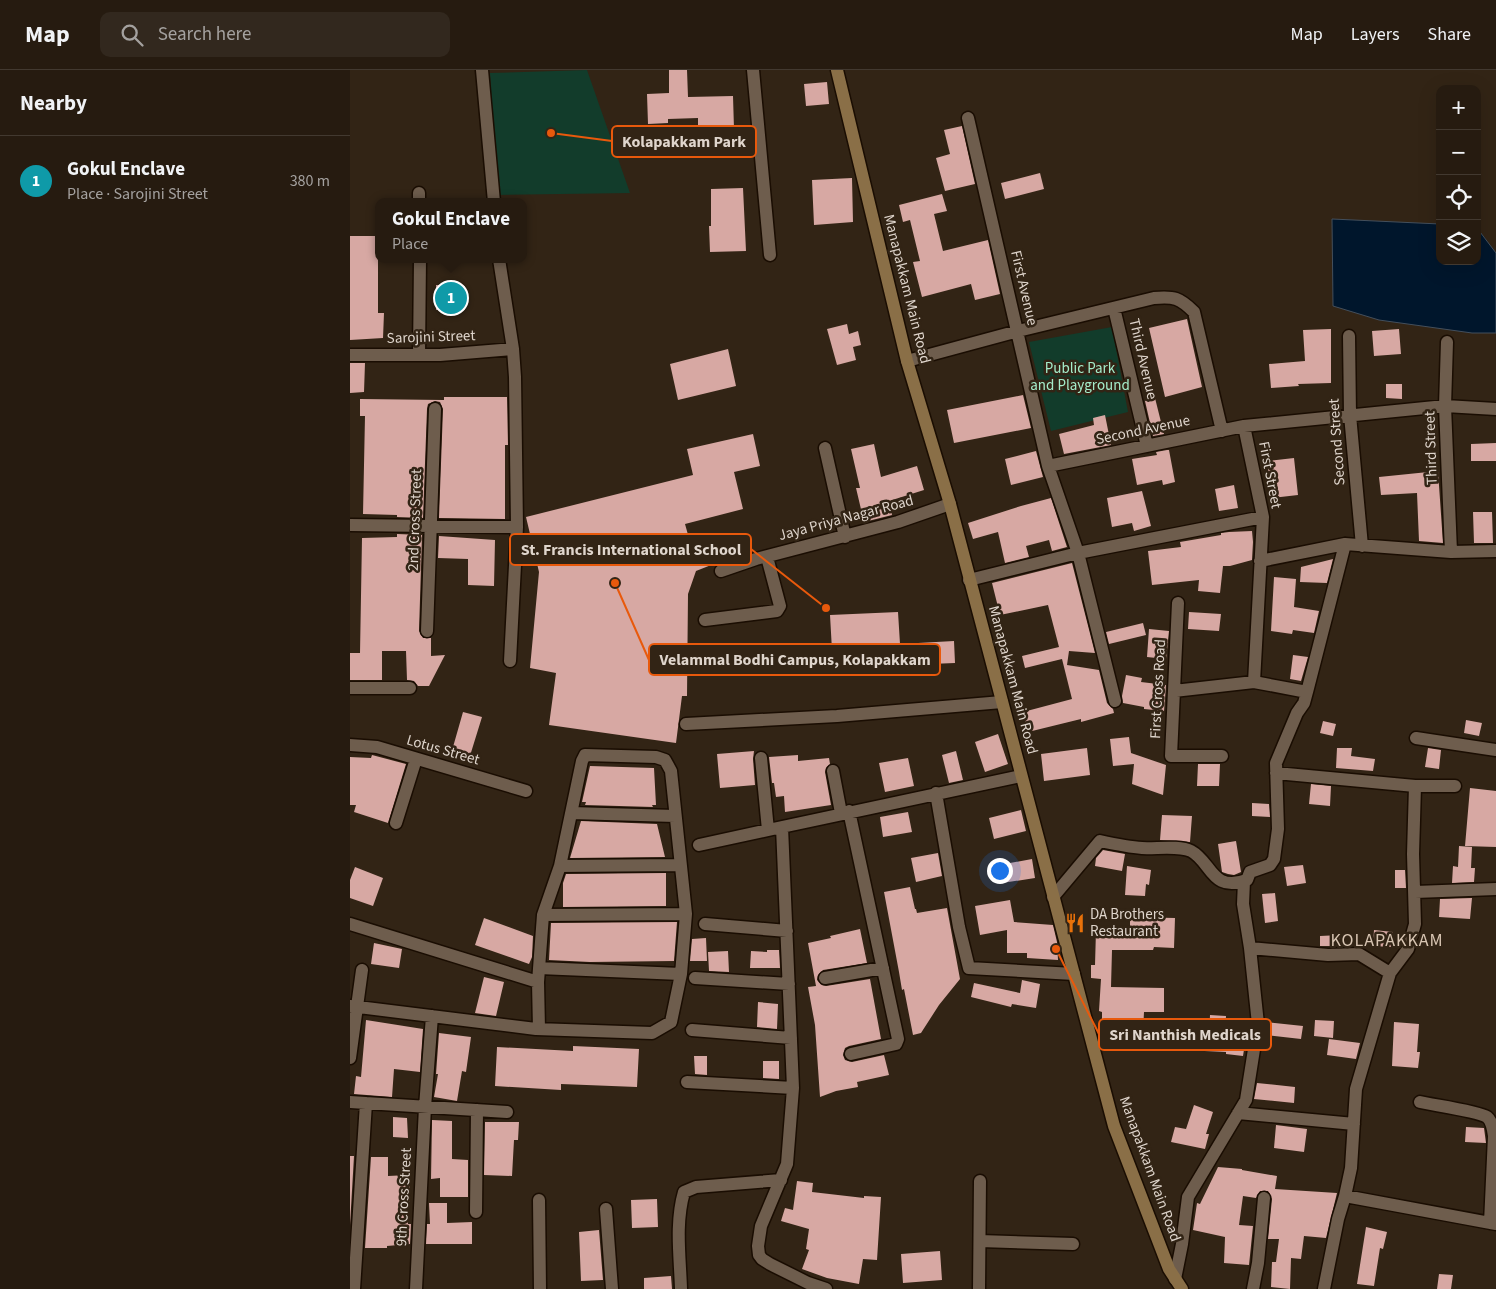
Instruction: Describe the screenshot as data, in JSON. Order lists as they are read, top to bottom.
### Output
{
  "streets": {
    "main road": ["Manapakkam Main Road"],
    "street": [
      "First Avenue",
      "Sarojini Street",
      "Third Avenue",
      "Second Avenue",
      "Second Street",
      "Third Street",
      "First Street",
      "Jaya Priya Nagar Road",
      "2nd Cross Street",
      "First Cross Road",
      "Lotus Street",
      "9th Cross Street"
    ]
  },
  "crossings": [
    ["First Avenue", "Second Avenue"],
    ["Manapakkam Main Road", "Jaya Priya Nagar Road"],
    ["Third Avenue", "Second Avenue"],
    ["Second Avenue", "Second Street"],
    ["Second Avenue", "Third Street"],
    ["Second Avenue", "First Street"]
  ],
  "districts": ["KOLAPAKKAM"],
  "parks": ["Public Park and Playground"],
  "places": {
    "other": [
      "Kolapakkam Park",
      "Velammal Bodhi Campus, Kolapakkam",
      "St. Francis International School",
      "Sri Nanthish Medicals"
    ],
    "restaurant": ["DA Brothers Restaurant"]
  },
  "page": {
    "header": "Map",
    "search": "Search here",
    "nav": ["Map", "Layers", "Share"],
    "heading": "Nearby",
    "map_buttons": ["+", "−"],
    "list": [
      {
        "mark": "1",
        "name": "Gokul Enclave",
        "note": "Place · Sarojini Street",
        "value": "380 m"
      }
    ],
    "popup": ["Gokul Enclave", "Place"],
    "pins": "1"
  }
}
